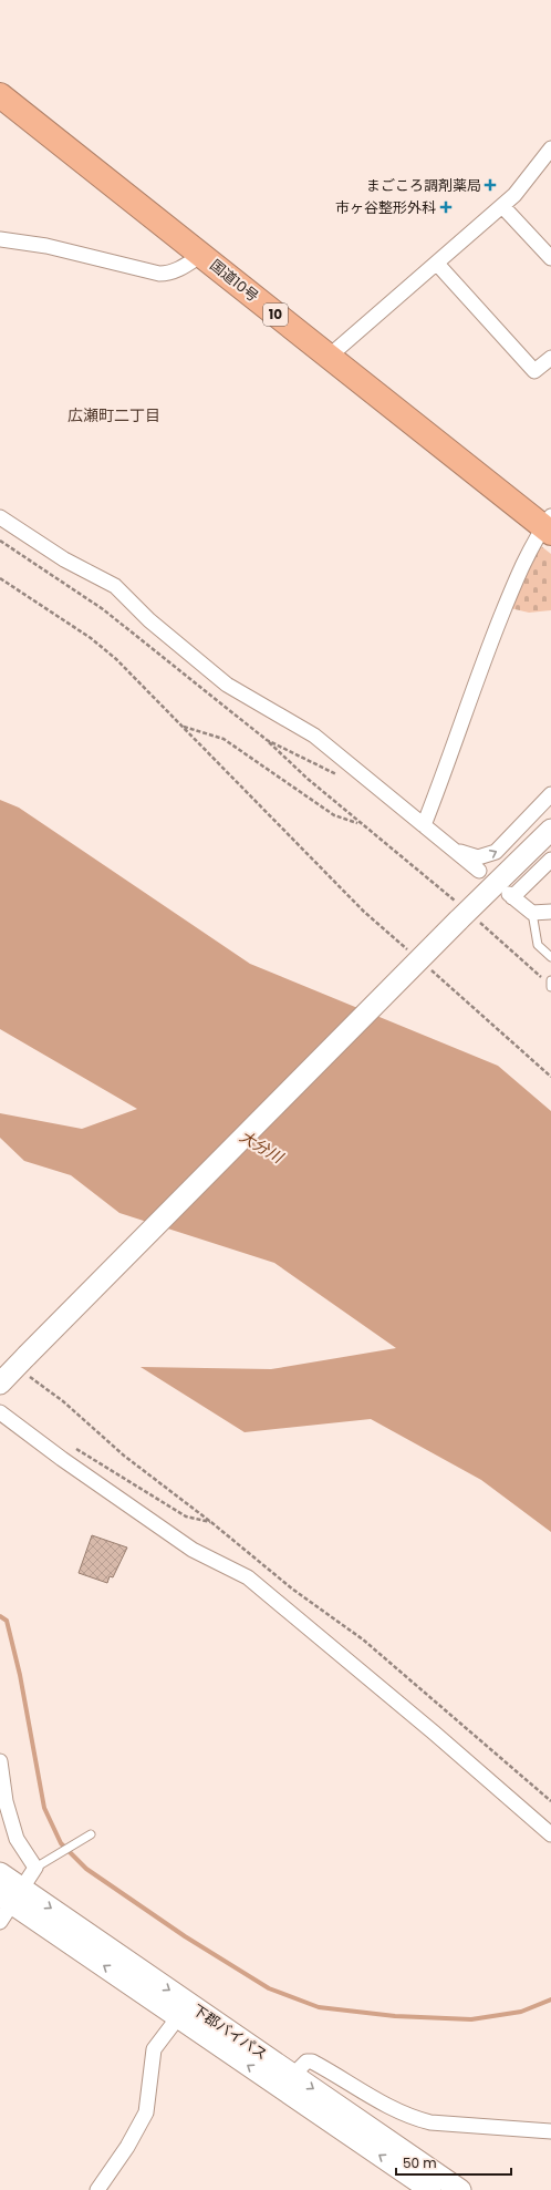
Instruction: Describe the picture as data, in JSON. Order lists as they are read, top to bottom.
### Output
{
  "streets": {
    "highway": ["国道10号", "10"],
    "street": ["下郡バイパス"]
  },
  "districts": ["広瀬町二丁目"],
  "water": ["大分川"],
  "places": {
    "health": ["まごころ調剤薬局", "市ヶ谷整形外科"]
  },
  "scale_bar": "50 m"
}
